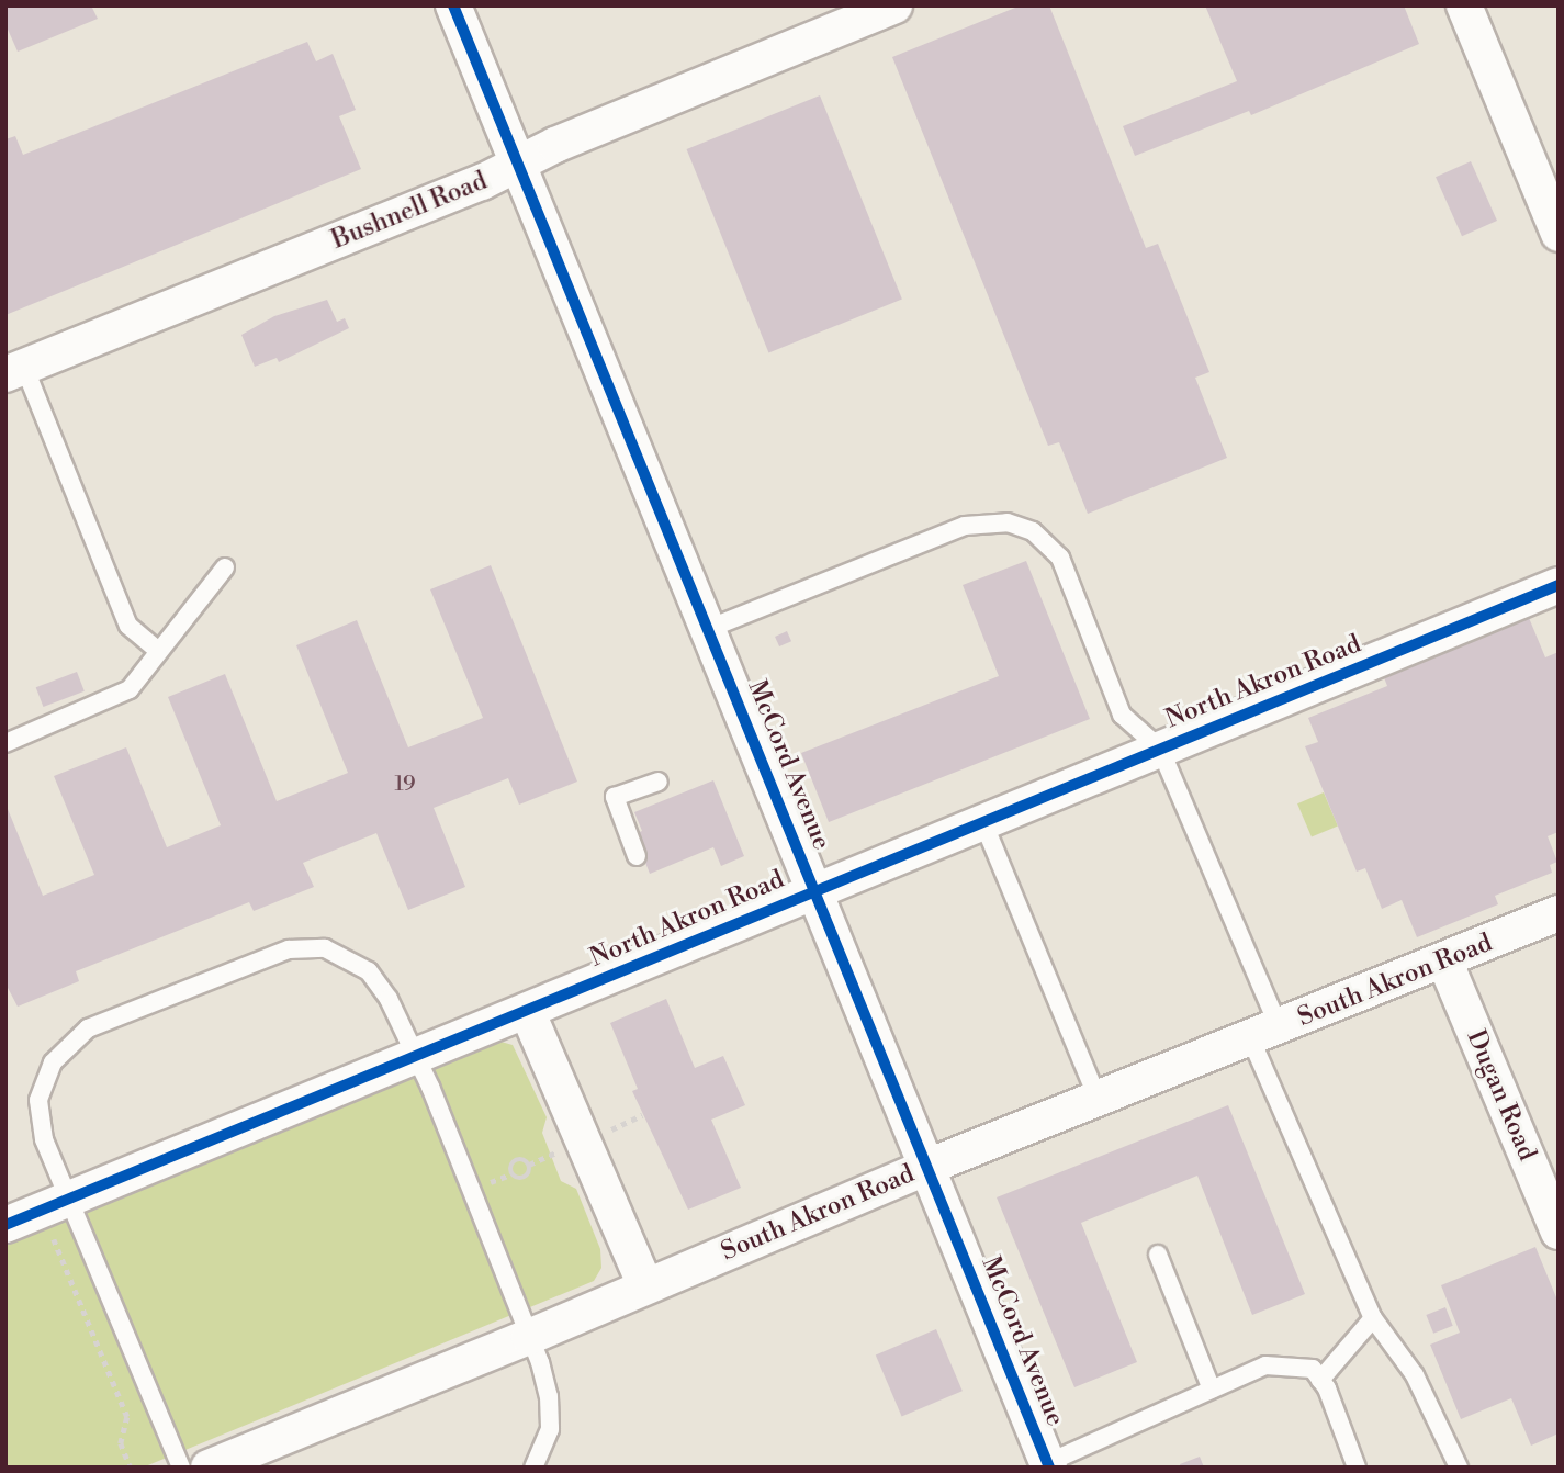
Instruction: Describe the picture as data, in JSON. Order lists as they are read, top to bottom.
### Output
{
  "streets": {
    "street": [
      "Bushnell Road",
      "North Akron Road",
      "McCord Avenue",
      "South Akron Road",
      "Dugan Road"
    ]
  },
  "crossings": [
    ["Bushnell Road", "McCord Avenue"],
    ["North Akron Road", "McCord Avenue"],
    ["McCord Avenue", "South Akron Road"],
    ["South Akron Road", "Dugan Road"]
  ],
  "house_numbers": ["19"]
}
